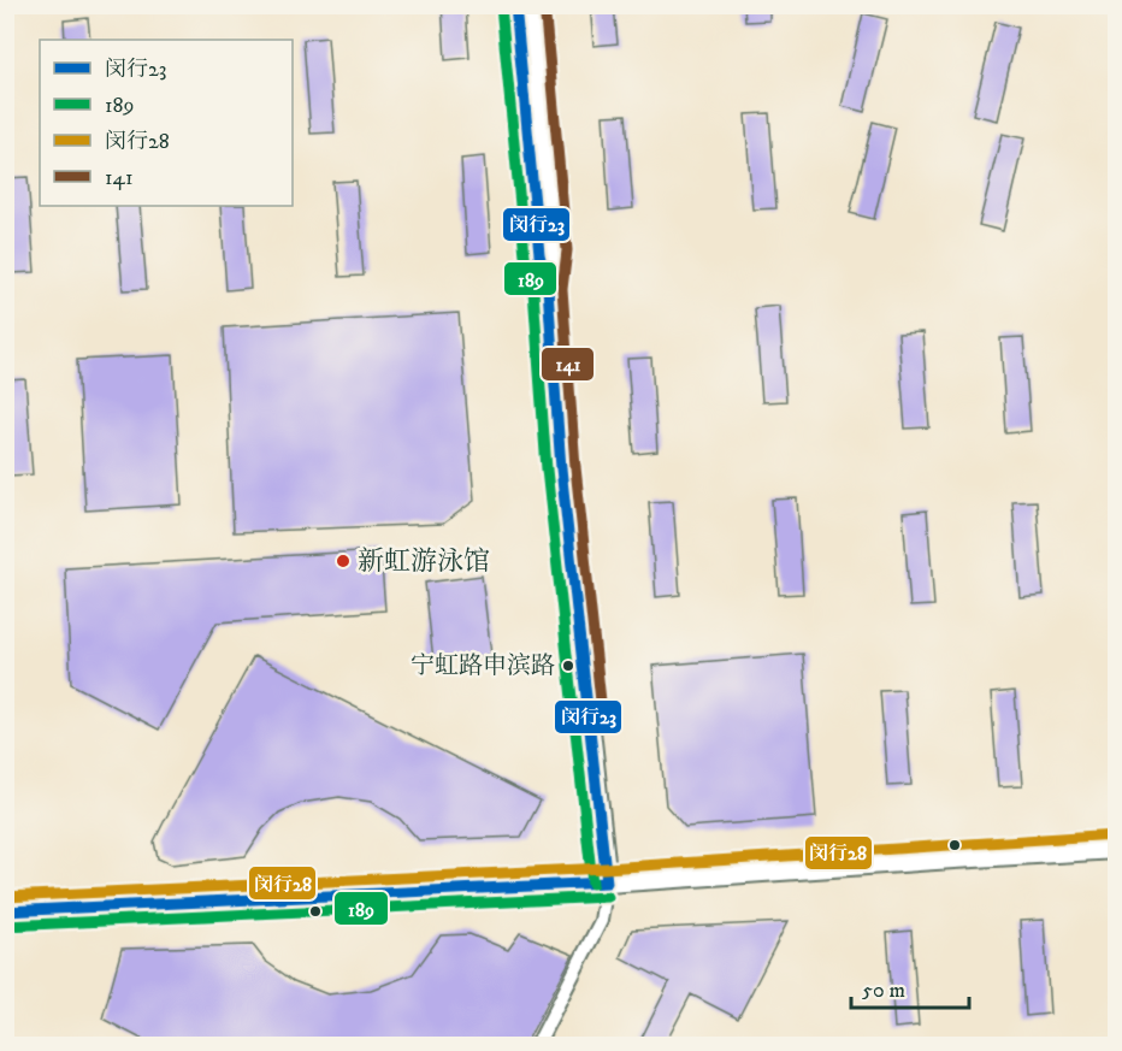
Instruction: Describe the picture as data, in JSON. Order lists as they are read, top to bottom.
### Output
{
  "places": ["新虹游泳馆", "宁虹路申滨路"],
  "lines": [
    "transit line 闵行23",
    "transit line 141",
    "transit line 189",
    "transit line 闵行28"
  ],
  "legend": [
    "闵行23",
    "189",
    "闵行28",
    "141"
  ],
  "scale_bar": "50 m"
}
